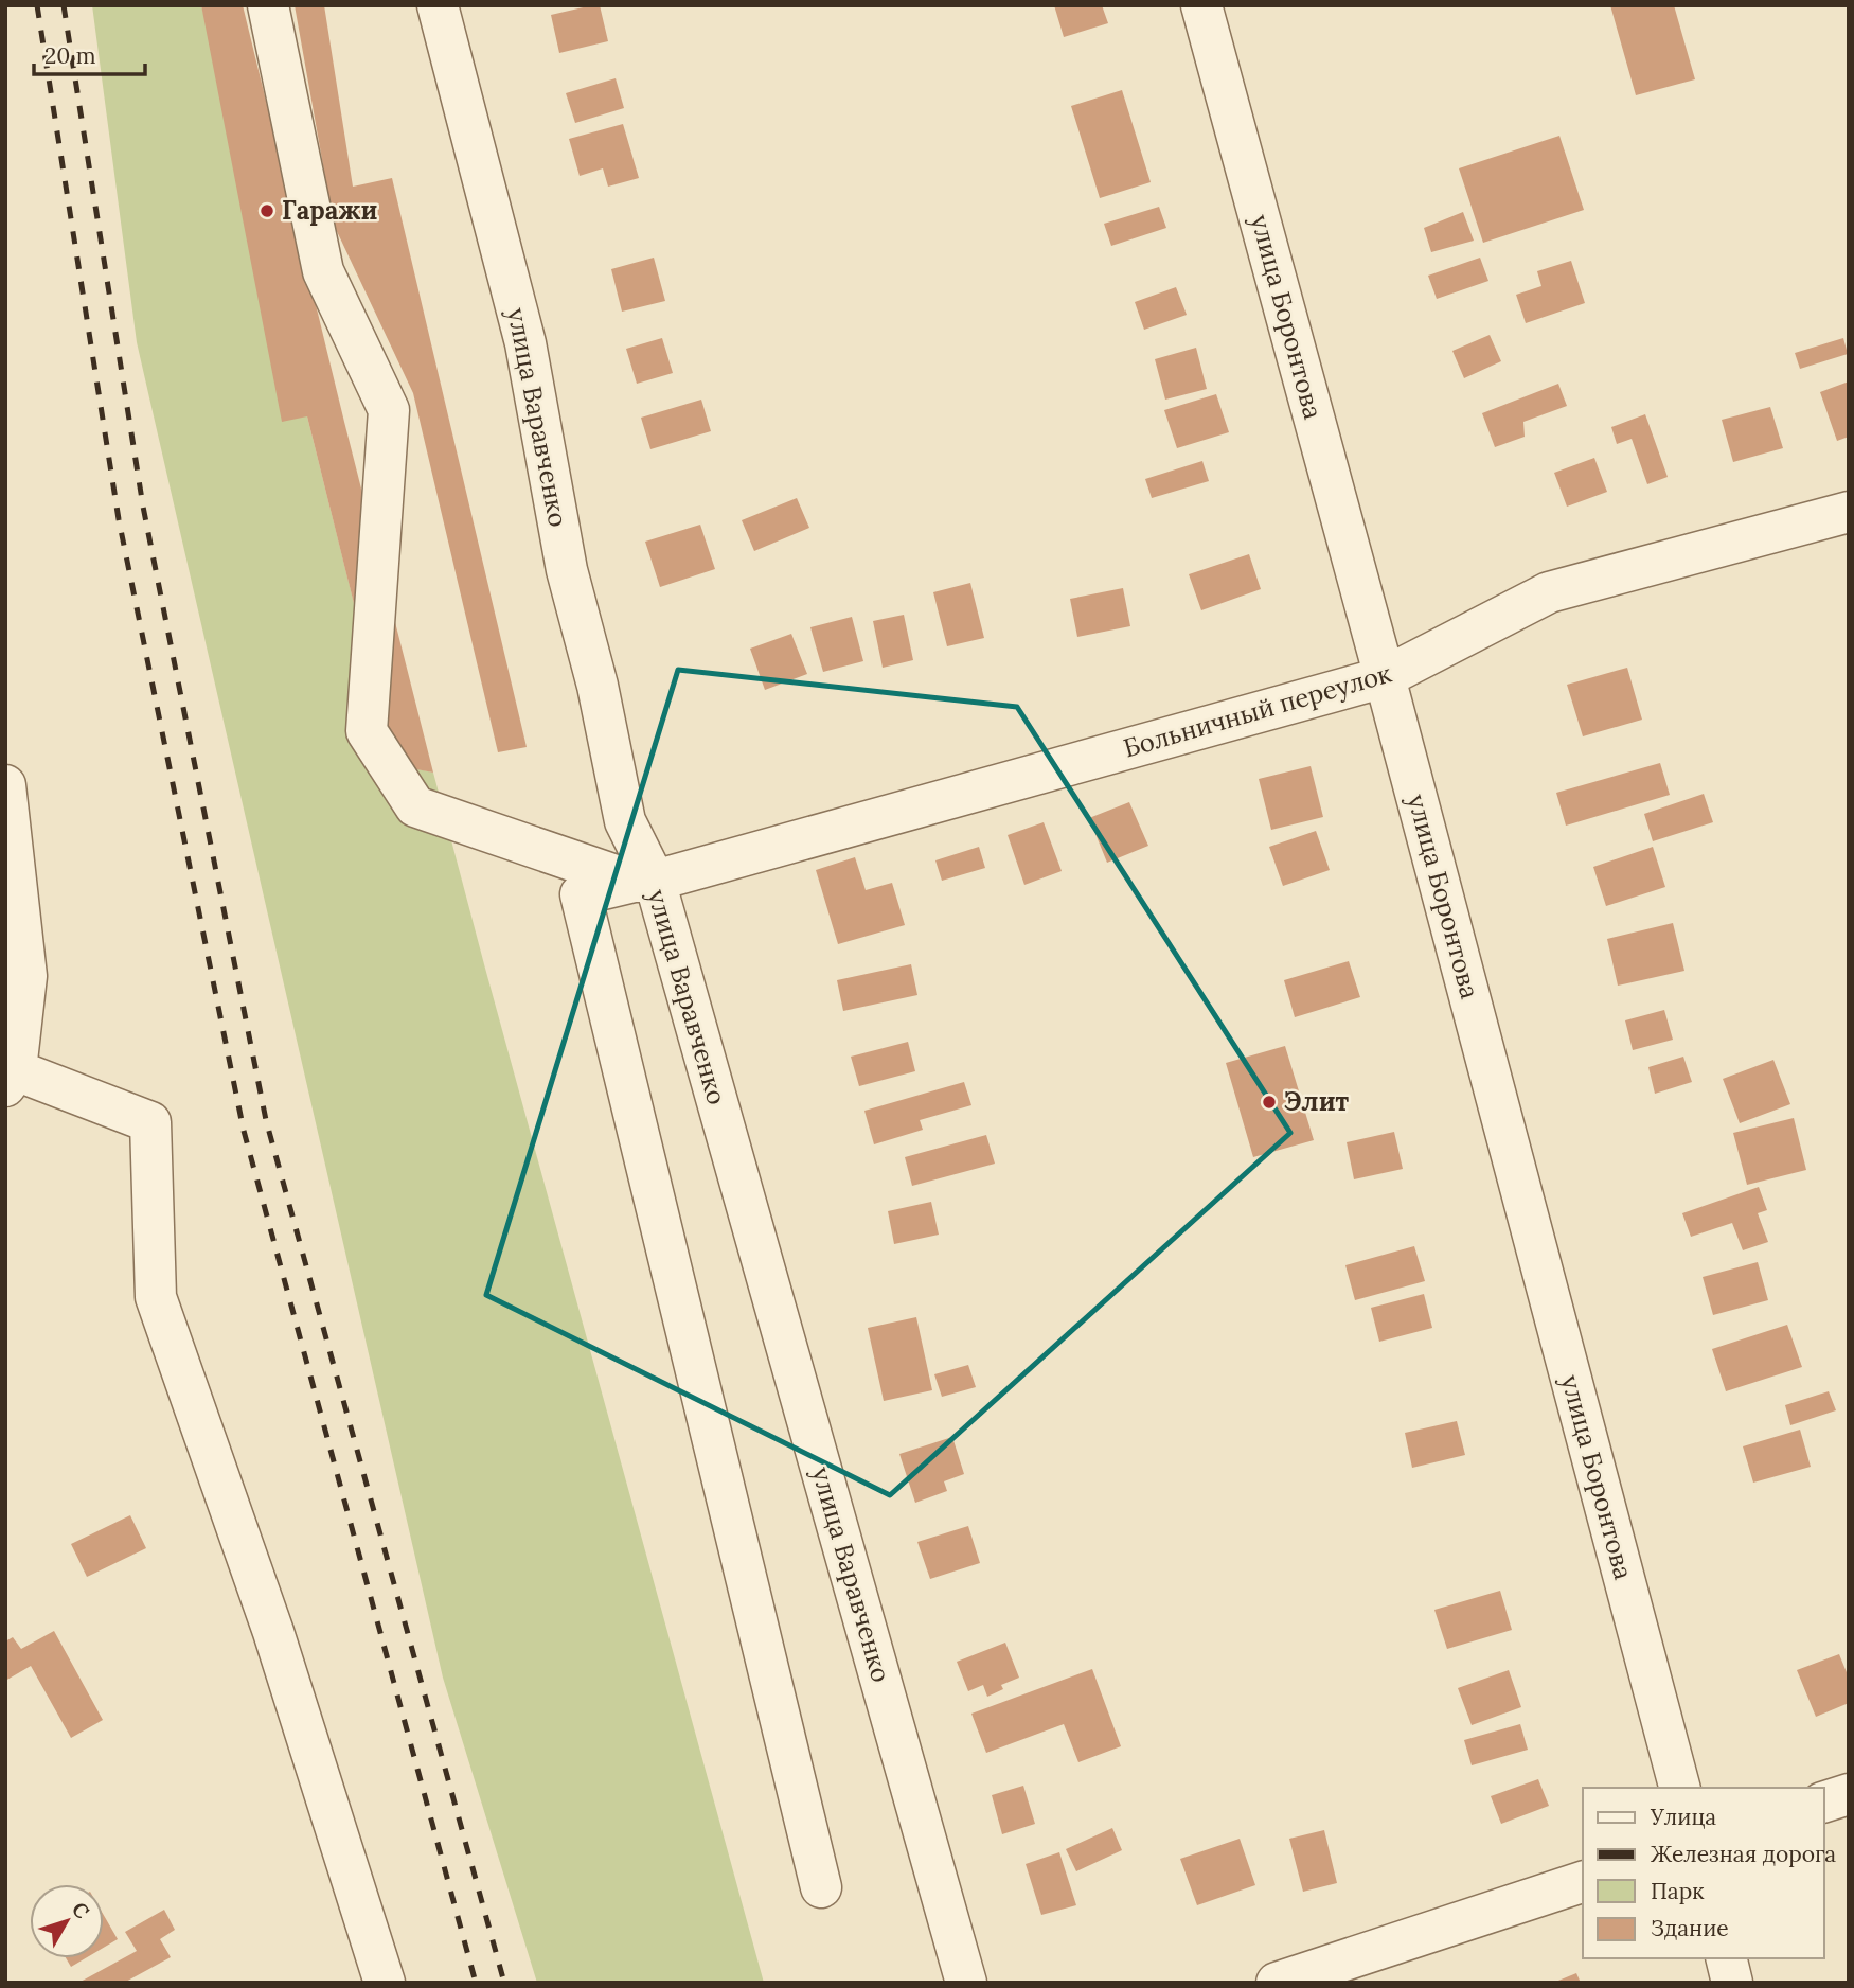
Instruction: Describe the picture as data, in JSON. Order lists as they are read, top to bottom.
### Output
{
  "streets": {
    "street": ["улица Боронтова", "улица Варавченко", "Больничный переулок"]
  },
  "crossings": [
    ["улица Боронтова", "Больничный переулок"],
    ["улица Варавченко", "Больничный переулок"]
  ],
  "places": ["Гаражи", "Элит"],
  "legend": [
    "Улица",
    "Железная дорога",
    "Парк",
    "Здание"
  ],
  "scale_bar": "20 m",
  "north": "top right"
}
